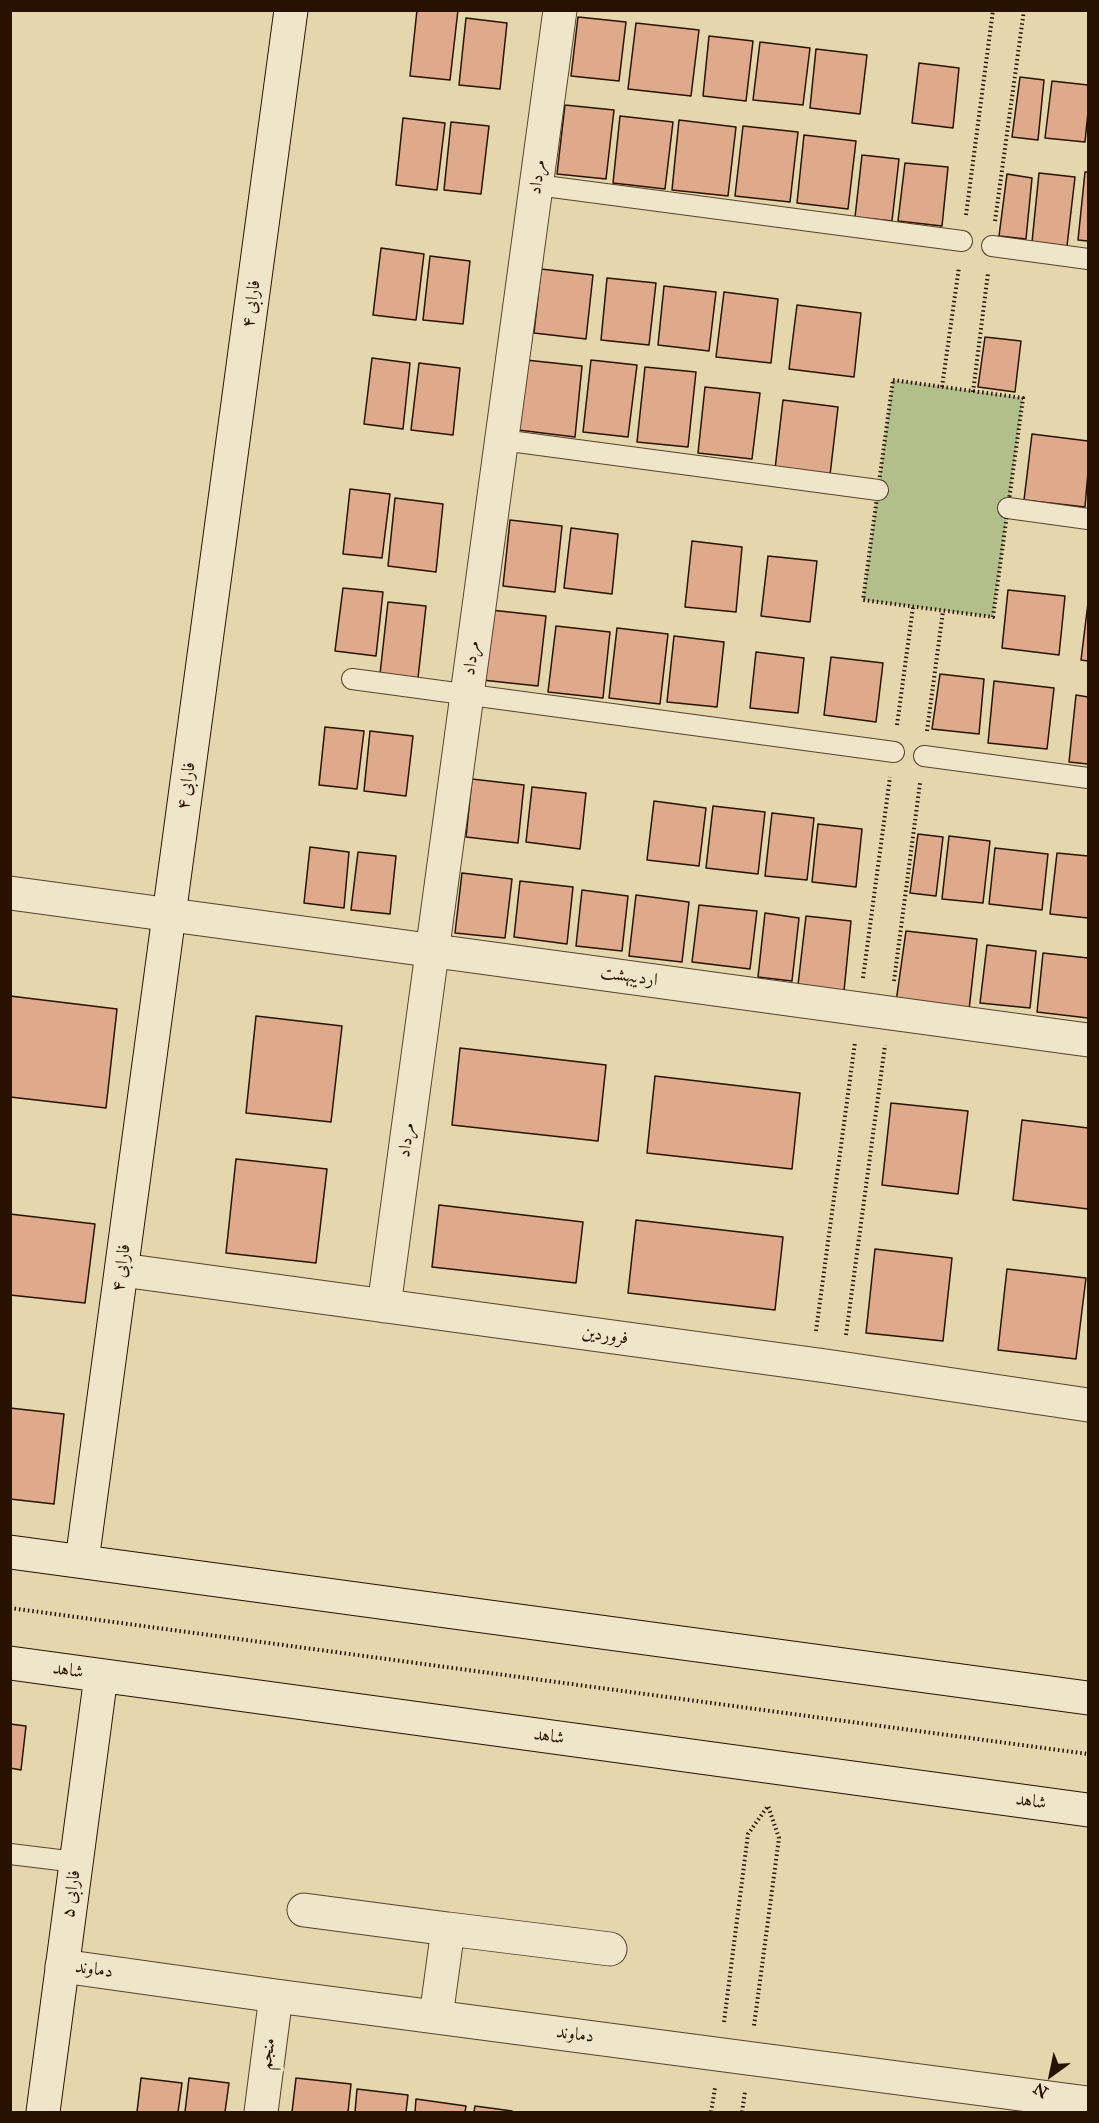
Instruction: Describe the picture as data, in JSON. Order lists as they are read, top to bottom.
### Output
{
  "streets": {
    "street": [
      "مرداد",
      "فارابی ۴",
      "اردیبهشت",
      "فروردین",
      "شاهد",
      "فارابی ۵",
      "دماوند",
      "منجم"
    ]
  },
  "crossings": [
    ["مرداد", "اردیبهشت"],
    ["مرداد", "فروردین"],
    ["فارابی ۴", "اردیبهشت"],
    ["فارابی ۴", "فروردین"],
    ["شاهد", "فارابی ۵"],
    ["فارابی ۵", "دماوند"],
    ["دماوند", "منجم"]
  ],
  "north": "bottom left"
}
